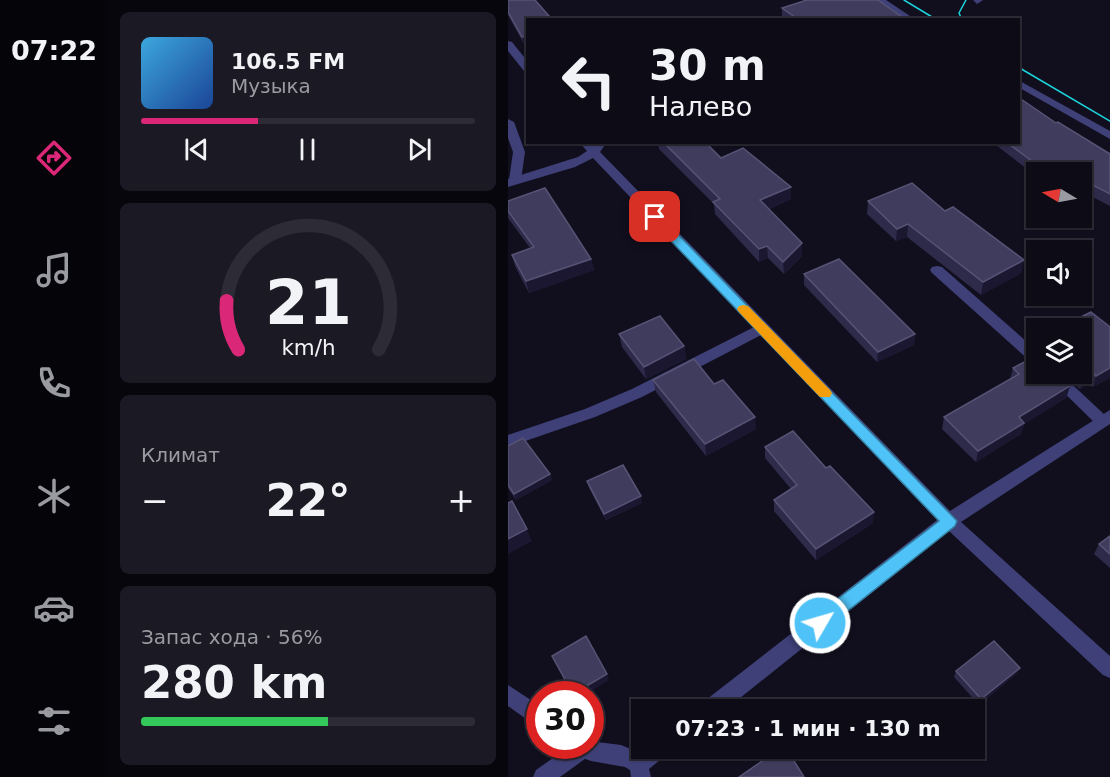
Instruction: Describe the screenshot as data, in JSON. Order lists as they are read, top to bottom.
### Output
{
  "north": "left",
  "page": {
    "tabs": "07:22",
    "turn": ["30 m", "Налево"],
    "song": ["106.5 FM", "Музыка"],
    "tile": [
      "Климат",
      ["Запас хода · 56%", "280 km"]
    ],
    "heat": ["−", "22°", "+"],
    "limit": "30",
    "trip": "07:23 · 1 мин · 130 m",
    "gauge": ["21", "km/h"]
  }
}
